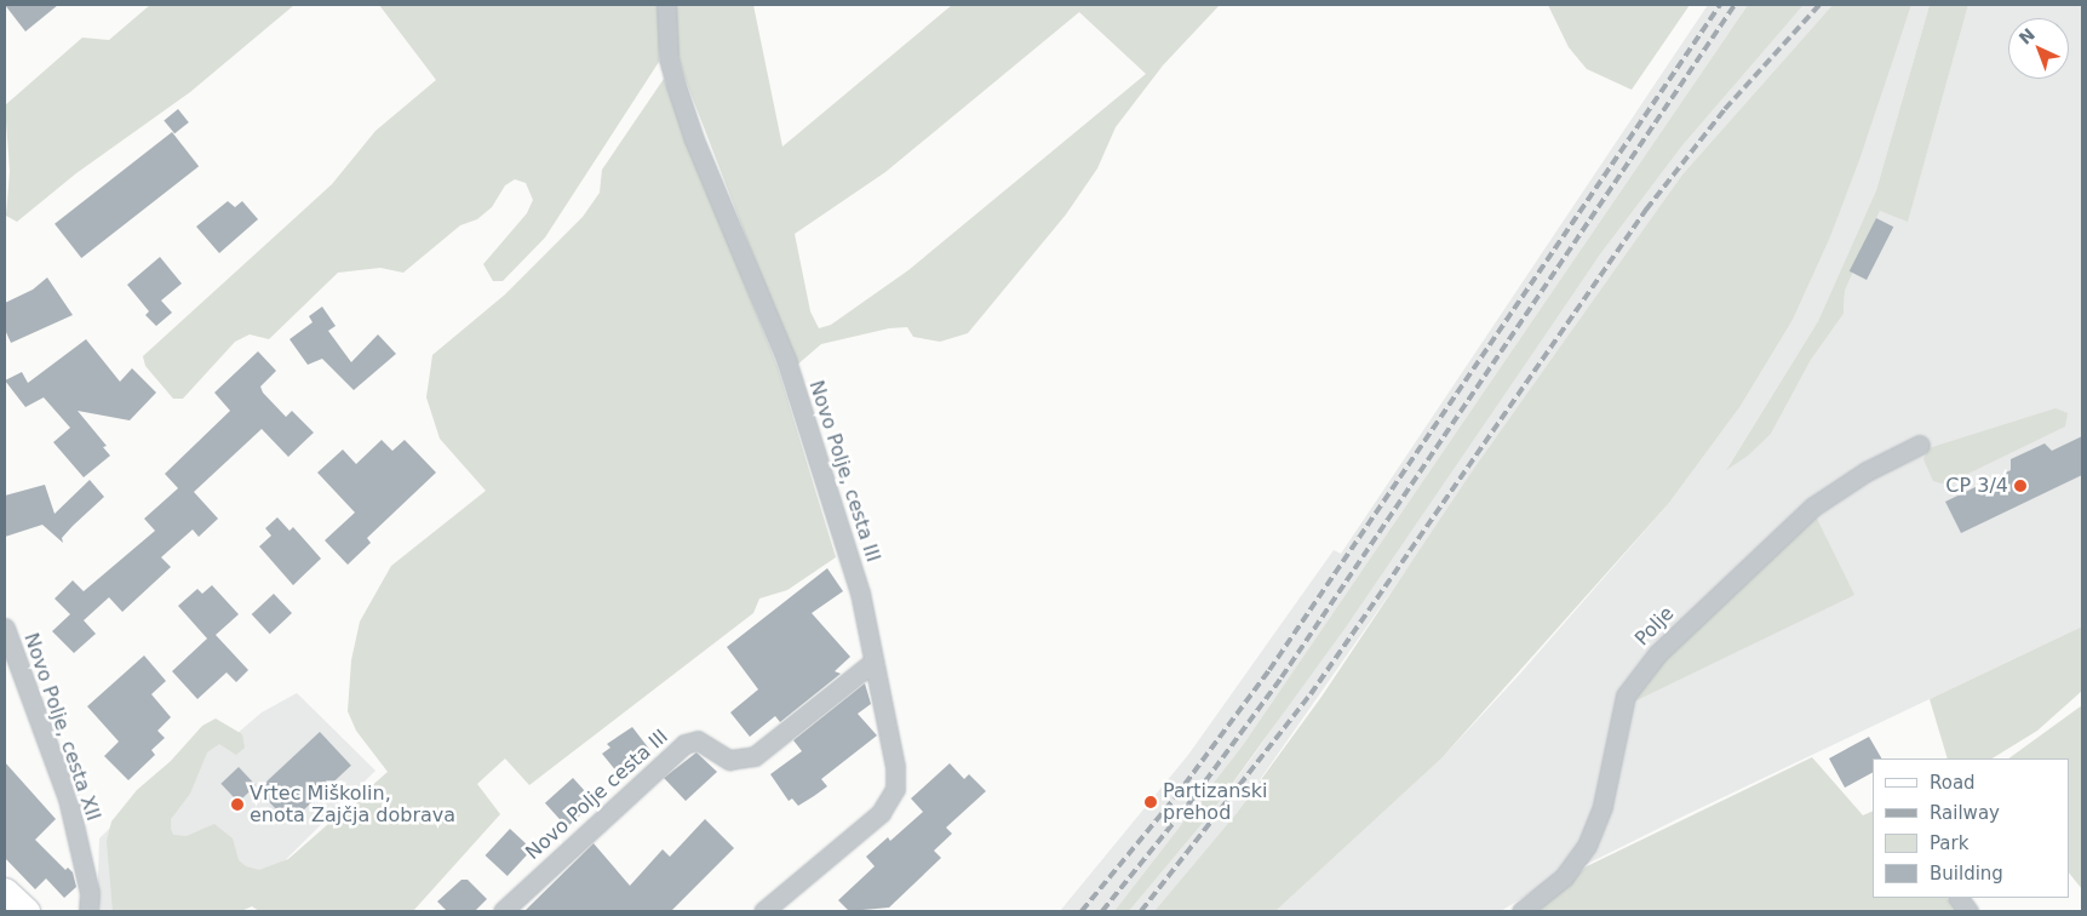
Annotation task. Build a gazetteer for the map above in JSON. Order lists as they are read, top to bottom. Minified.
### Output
{"streets":{"street":["Novo Polje, cesta III","Polje","Novo Polje, cesta XII","Novo Polje cesta III"]},"crossings":[["Novo Polje, cesta III","Novo Polje cesta III"]],"places":["CP 3/4","Partizanski prehod","Vrtec Miškolin, enota Zajčja dobrava"],"legend":["Road","Railway","Park","Building"],"north":"top left"}
